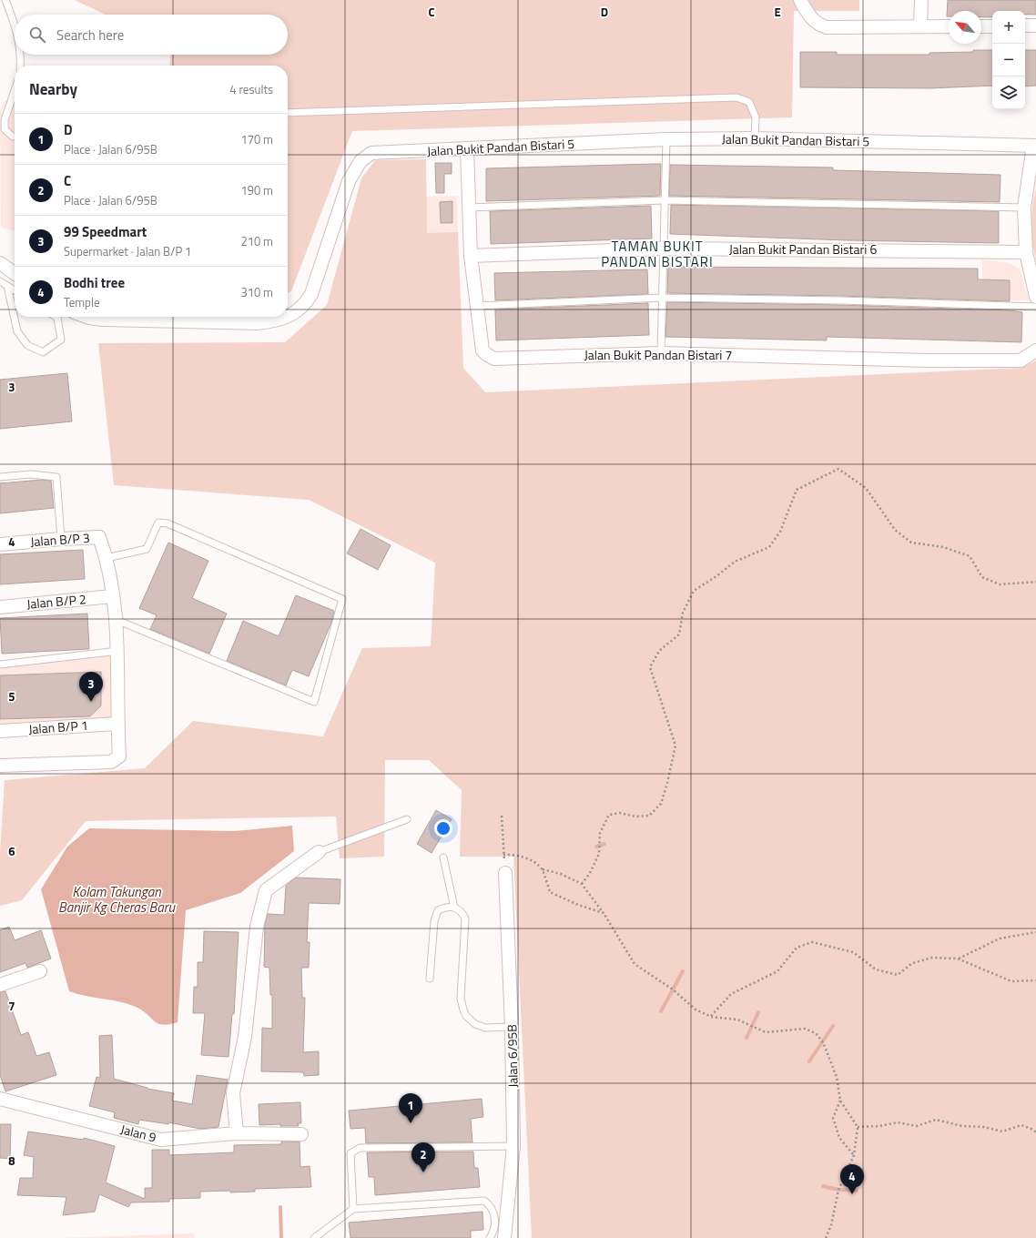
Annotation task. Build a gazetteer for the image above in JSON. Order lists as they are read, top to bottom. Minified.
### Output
{"streets":{"street":["Jalan Bukit Pandan Bistari 5","Jalan Bukit Pandan Bistari 6","Jalan Bukit Pandan Bistari 7","Jalan B/P 3","Jalan B/P 2","Jalan B/P 1","Jalan 6/95B","Jalan 9"]},"crossings":[["Jalan Bukit Pandan Bistari 5","Jalan Bukit Pandan Bistari 7"],["Jalan Bukit Pandan Bistari 6","Jalan Bukit Pandan Bistari 7"]],"districts":["TAMAN BUKIT PANDAN BISTARI"],"water":["Kolam Takungan Banjir Kg Cheras Baru"],"north":"top left","page":{"map_buttons":["+","−"],"search":"Search here","heading":["Nearby","4 results"],"list":[{"mark":"1","name":"D","note":"Place · Jalan 6/95B","value":"170 m"},{"mark":"2","name":"C","note":"Place · Jalan 6/95B","value":"190 m"},{"mark":"3","name":"99 Speedmart","note":"Supermarket · Jalan B/P 1","value":"210 m"},{"mark":"4","name":"Bodhi tree","note":"Temple","value":"310 m"}],"pins":["3","1","2","4"]},"grid":{"columns":["C","D","E"],"rows":["3","4","5","6","7","8"]}}
